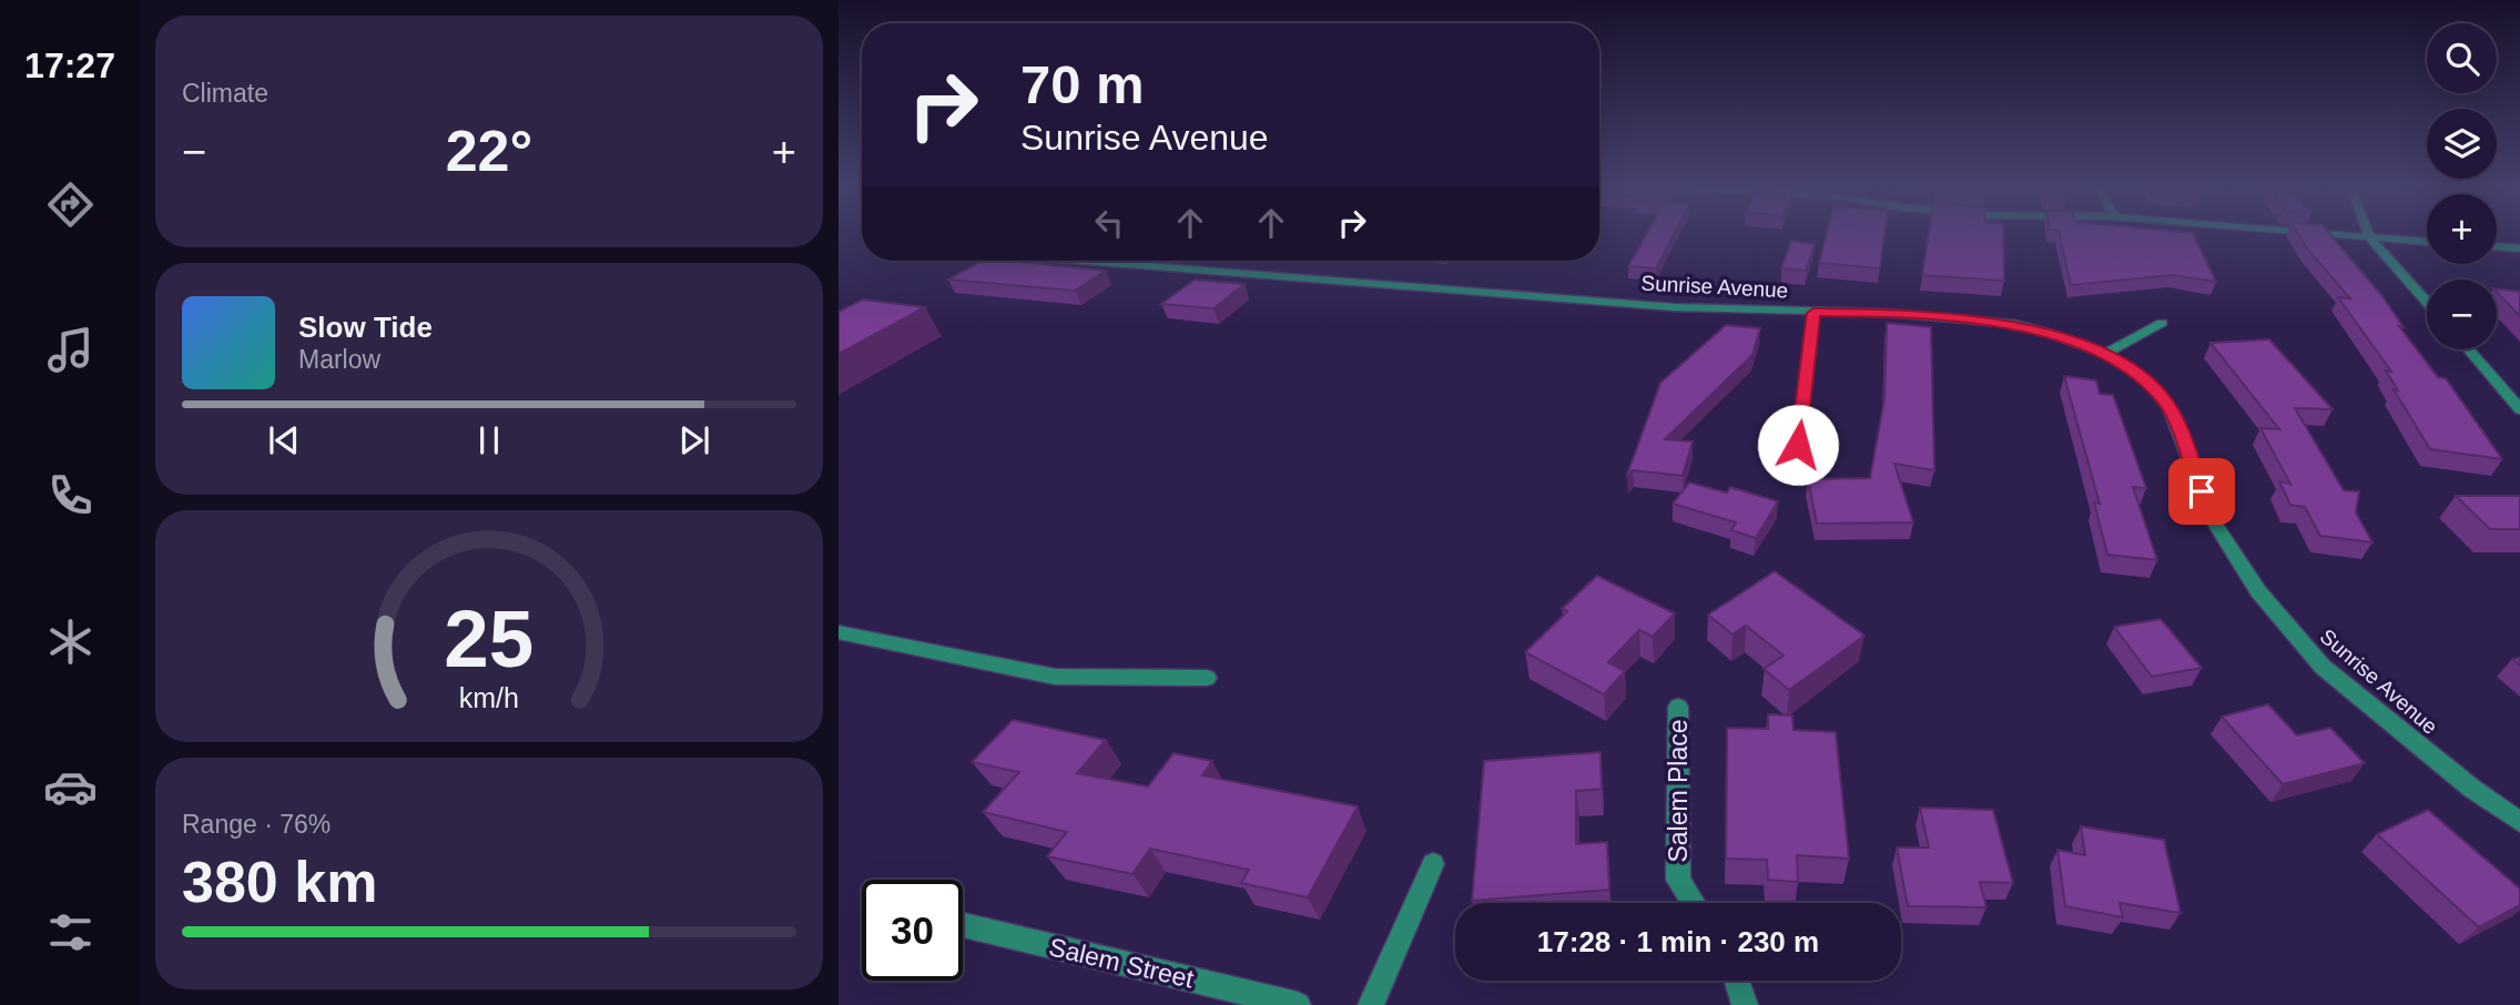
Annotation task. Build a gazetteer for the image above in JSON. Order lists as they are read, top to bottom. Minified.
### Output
{"streets":{"street":["Sunrise Avenue","Salem Place","Salem Street"]},"page":{"tabs":"17:27","tile":["Climate",["Range · 76%","380 km"]],"map_buttons":["+","−"],"turn":["70 m","Sunrise Avenue"],"heat":["−","22°","+"],"song":["Slow Tide","Marlow"],"limit":"30","trip":"17:28 · 1 min · 230 m","gauge":["25","km/h"]}}
